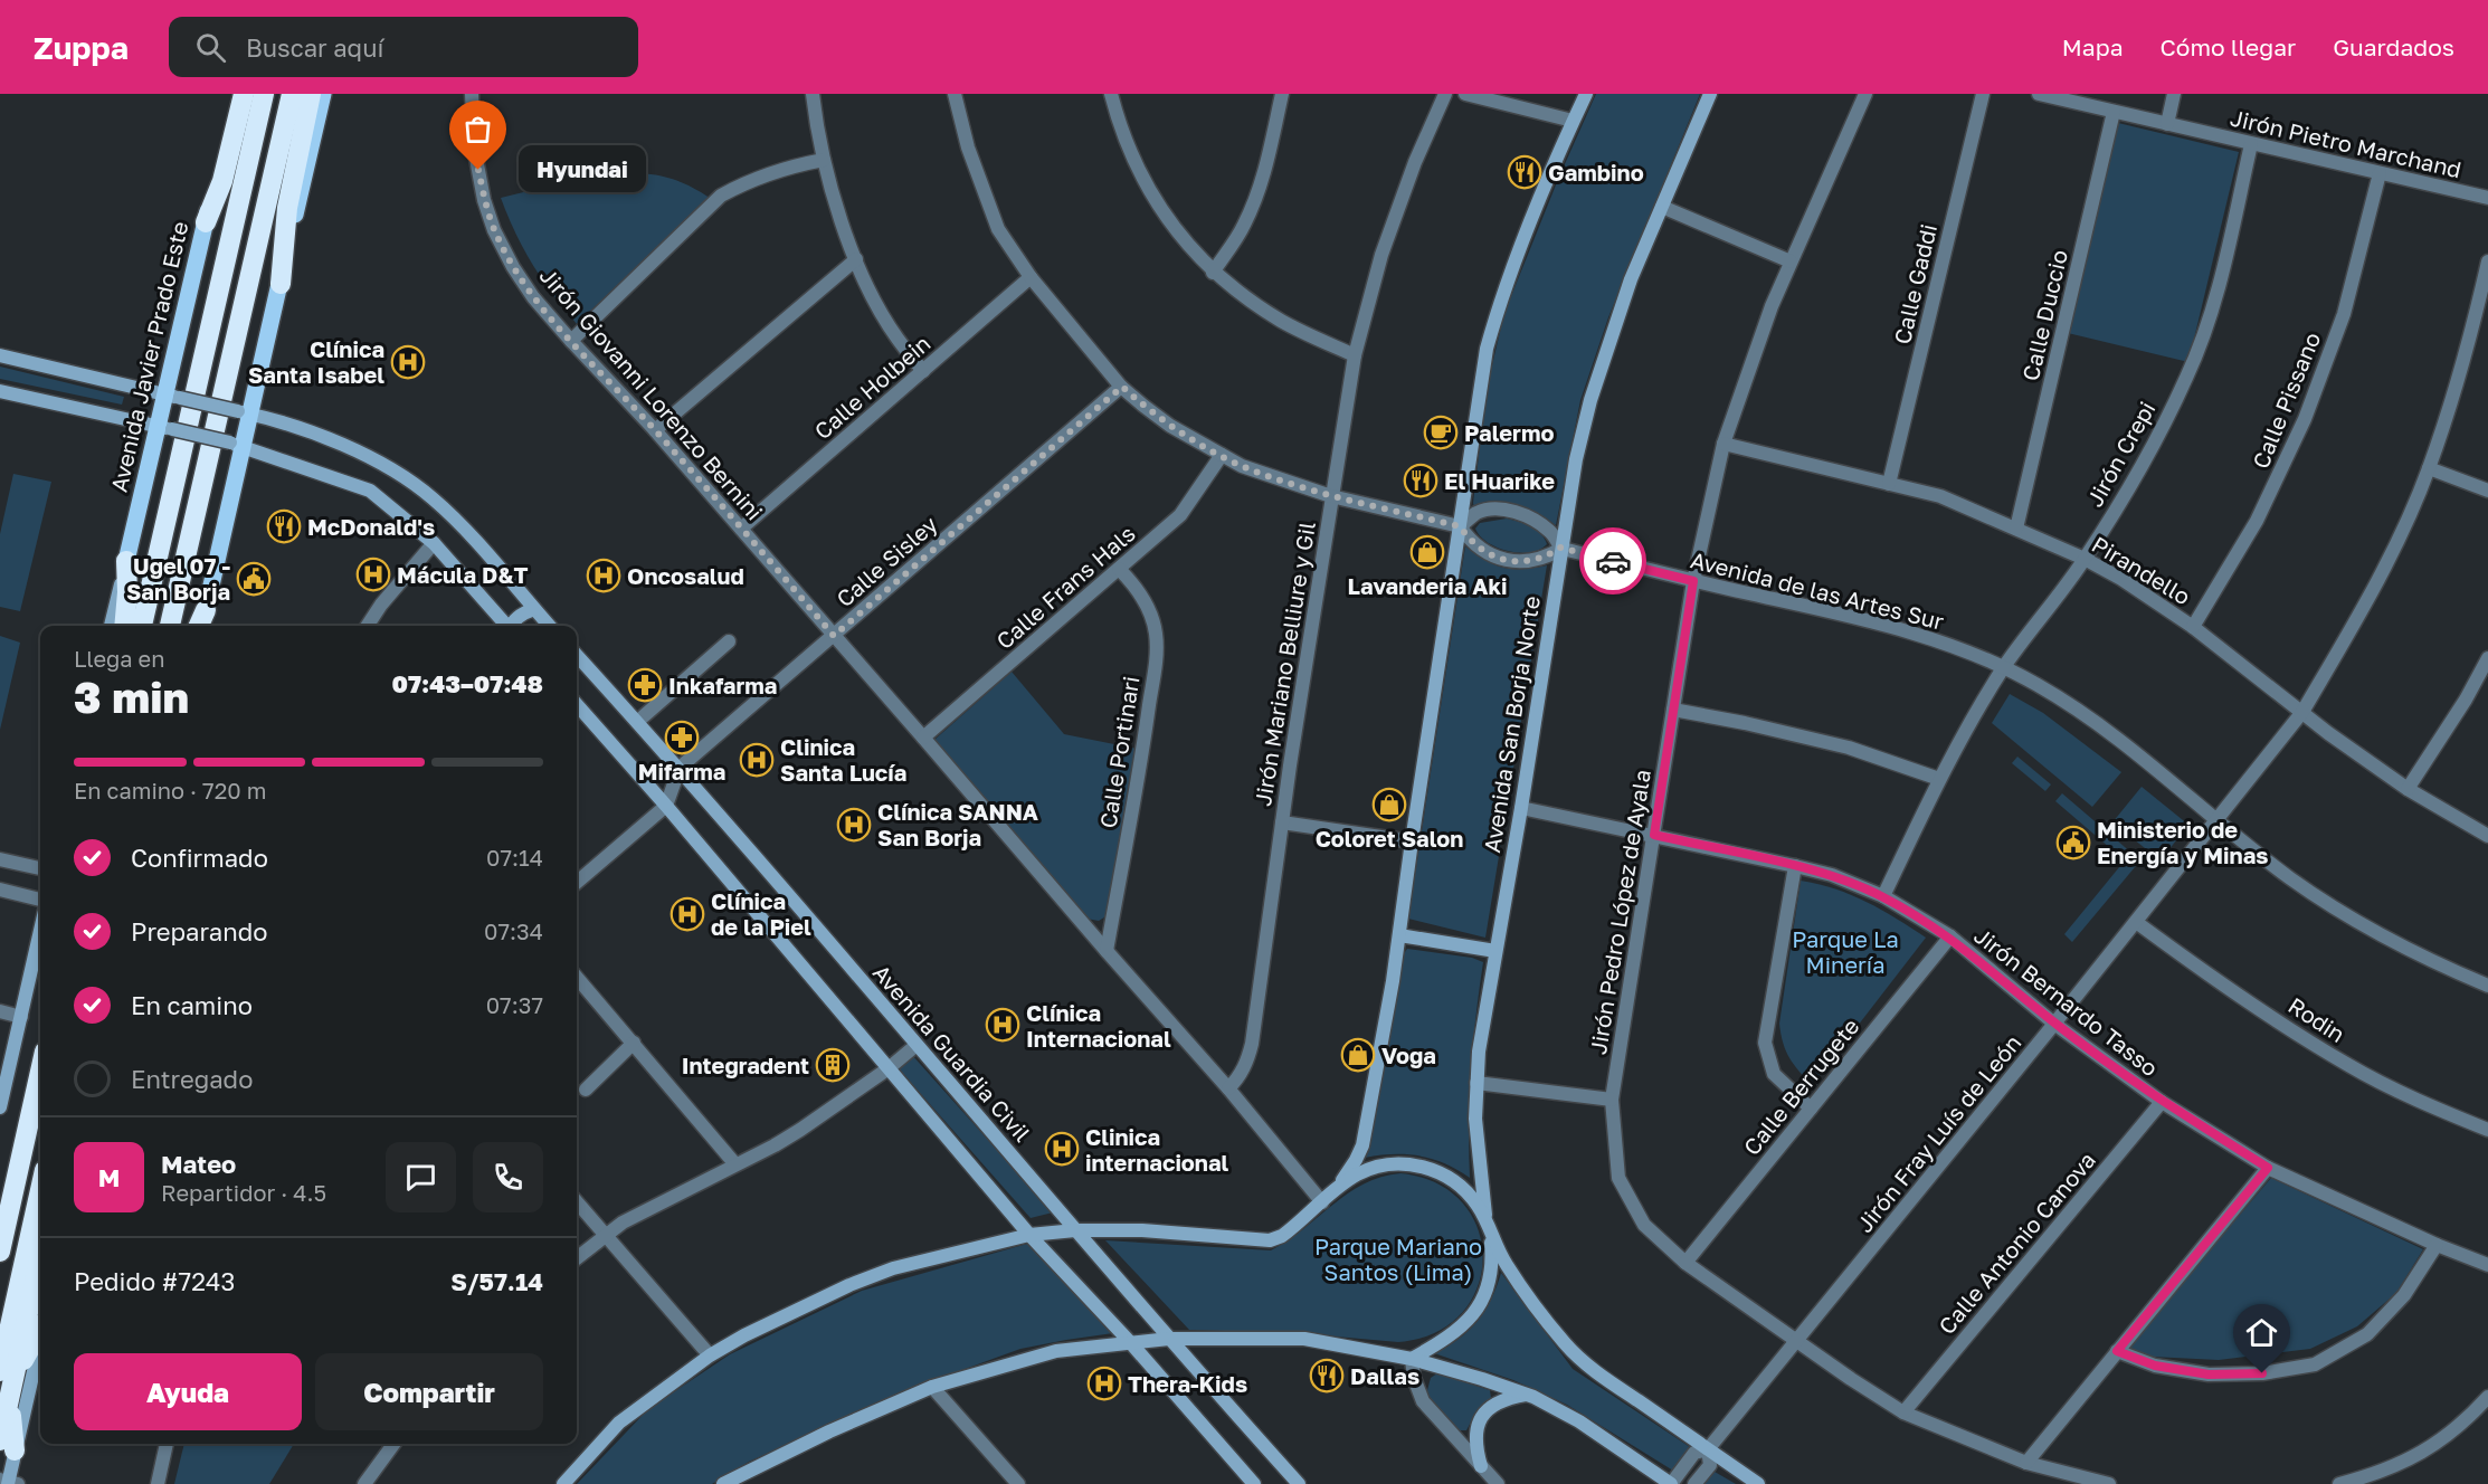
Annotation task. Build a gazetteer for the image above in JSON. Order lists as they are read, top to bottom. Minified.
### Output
{"streets":{"main road":["Avenida Javier Prado Este","Avenida San Borja Norte","Avenida Guardia Civil"],"street":["Jirón Pietro Marchand","Calle Gaddi","Calle Duccio","Calle Holbein","Jirón Giovanni Lorenzo Bernini","Calle Pissano","Jirón Crepi","Calle Sisley","Pirandello","Calle Frans Hals","Avenida de las Artes Sur","Jirón Mariano Belliure y Gil","Calle Portinari","Jirón Pedro López de Ayala","Jirón Bernardo Tasso","Rodin","Calle Berrugete","Jirón Fray Luís de León","Calle Antonio Canova"]},"crossings":[["Jirón Pietro Marchand","Calle Duccio"],["Jirón Pietro Marchand","Calle Pissano"],["Jirón Pietro Marchand","Jirón Crepi"],["Calle Gaddi","Pirandello"],["Calle Duccio","Pirandello"],["Calle Holbein","Jirón Giovanni Lorenzo Bernini"],["Jirón Giovanni Lorenzo Bernini","Calle Sisley"],["Jirón Giovanni Lorenzo Bernini","Calle Frans Hals"],["Jirón Giovanni Lorenzo Bernini","Jirón Mariano Belliure y Gil"],["Jirón Giovanni Lorenzo Bernini","Calle Portinari"],["Calle Pissano","Pirandello"],["Jirón Crepi","Pirandello"],["Jirón Crepi","Avenida de las Artes Sur"],["Jirón Crepi","Jirón Bernardo Tasso"],["Calle Sisley","Avenida Guardia Civil"],["Pirandello","Jirón Pedro López de Ayala"],["Pirandello","Jirón Fray Luís de León"],["Calle Frans Hals","Calle Portinari"],["Avenida de las Artes Sur","Avenida San Borja Norte"],["Avenida de las Artes Sur","Jirón Pedro López de Ayala"],["Avenida de las Artes Sur","Jirón Fray Luís de León"],["Avenida San Borja Norte","Jirón Bernardo Tasso"],["Avenida San Borja Norte","Jirón Fray Luís de León"],["Jirón Pedro López de Ayala","Jirón Bernardo Tasso"],["Jirón Pedro López de Ayala","Calle Berrugete"],["Jirón Pedro López de Ayala","Jirón Fray Luís de León"],["Jirón Pedro López de Ayala","Calle Antonio Canova"],["Jirón Bernardo Tasso","Calle Berrugete"],["Jirón Bernardo Tasso","Jirón Fray Luís de León"],["Jirón Bernardo Tasso","Calle Antonio Canova"],["Rodin","Jirón Fray Luís de León"]],"parks":["Parque La Minería","Parque Mariano Santos (Lima)"],"places":{"other":["Hyundai"],"restaurant":["Gambino","El Huarike","McDonald's","Dallas"],"hospital":["Clínica Santa Isabel","Mácula D&T","Oncosalud","Clinica Santa Lucía","Clínica SANNA San Borja","Clínica de la Piel","Clínica Internacional","Clinica internacional","Thera-Kids"],"cafe":["Palermo"],"shop":["Lavanderia Aki","Coloret Salon","Voga"],"public building":["Ugel 07 - San Borja","Ministerio de Energía y Minas"],"pharmacy":["Inkafarma","Mifarma"],"building":["Integradent"]},"page":{"header":"Zuppa","search":"Buscar aquí","nav":["Mapa","Cómo llegar","Guardados"],"bubble":"Hyundai","heading":["3 min","Llega en","07:43–07:48"],"panel":["Mateo","Repartidor · 4.5","Pedido #7243","S/57.14"],"bar":"En camino · 720 m","list":[["Confirmado","07:14"],["Preparando","07:34"],["En camino","07:37"],"Entregado"],"round":"M","buttons":["Ayuda","Compartir"]}}
